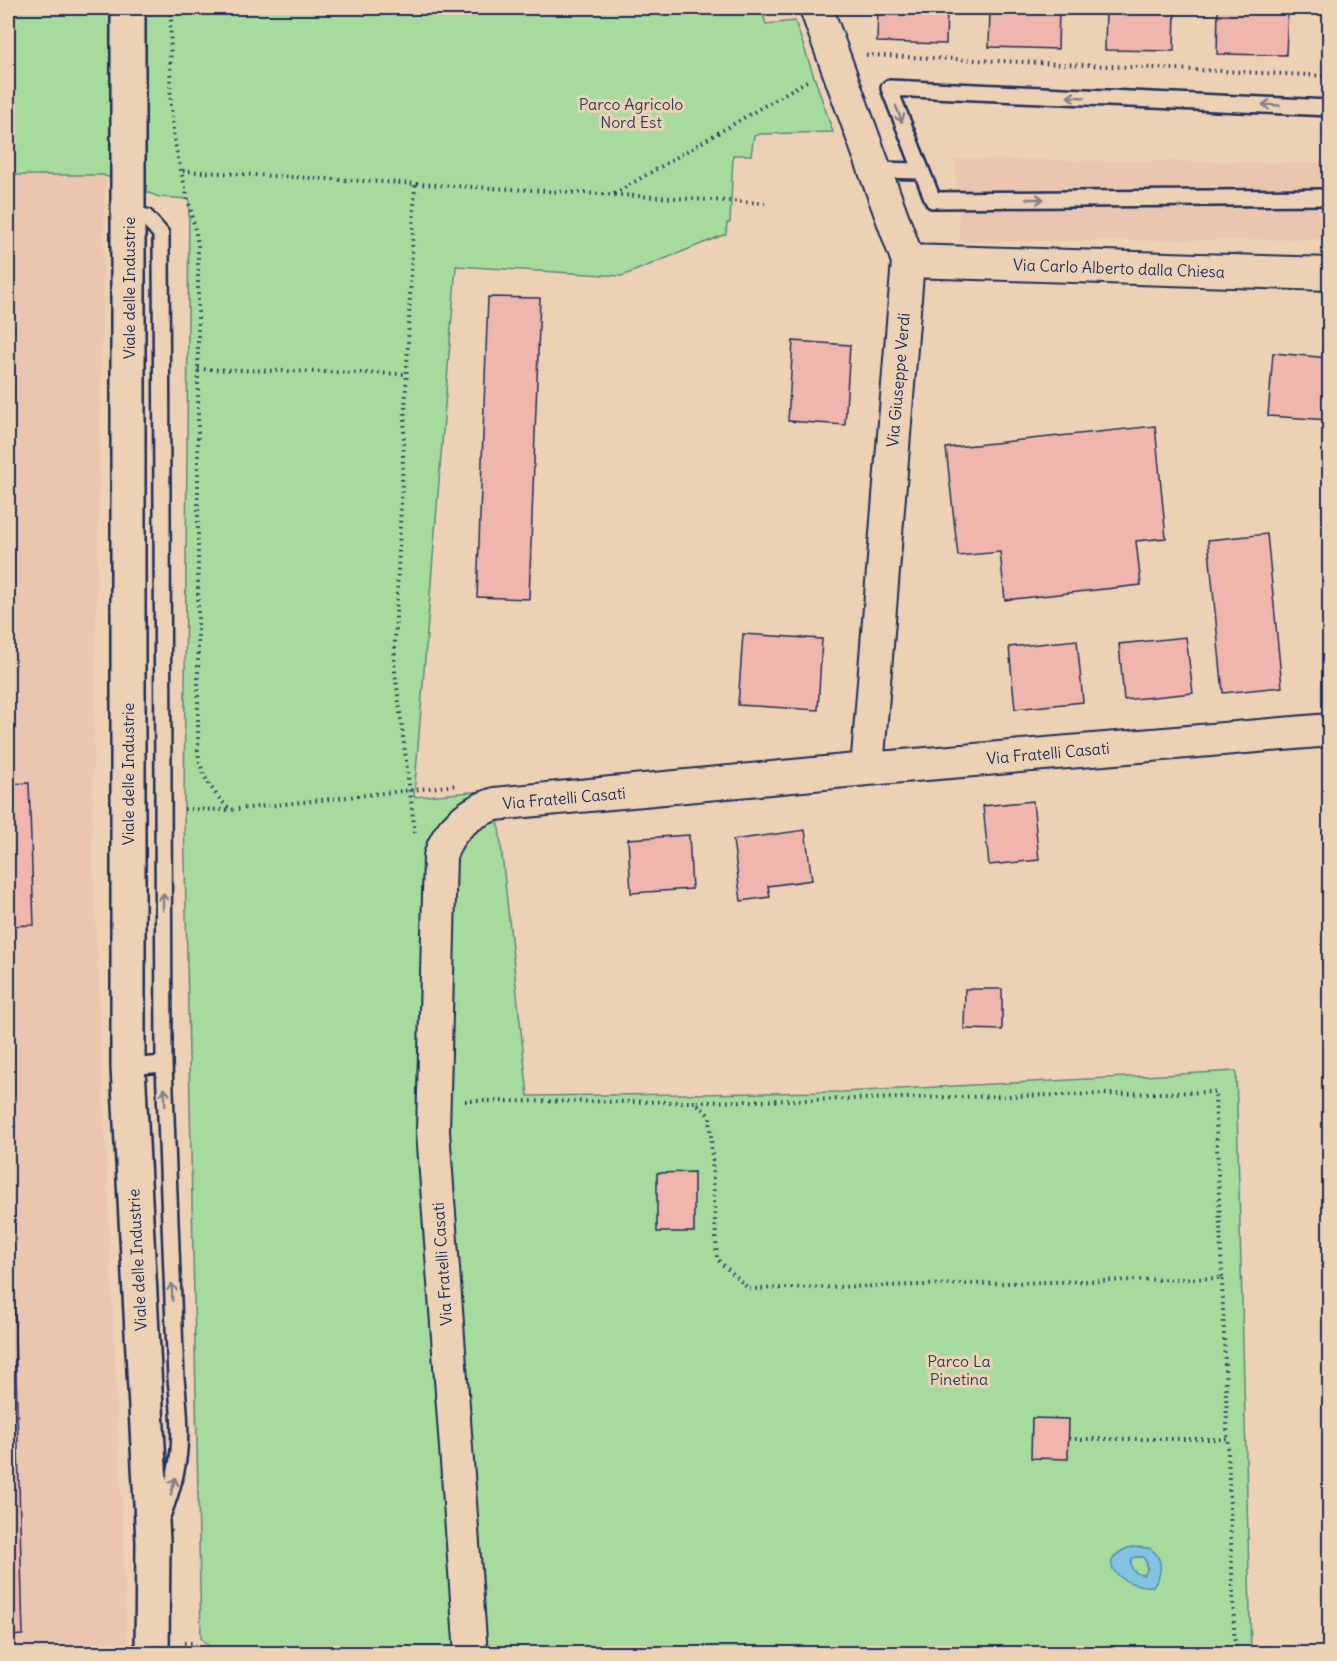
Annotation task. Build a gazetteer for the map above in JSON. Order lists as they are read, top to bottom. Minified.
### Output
{"streets":{"street":["Via Carlo Alberto dalla Chiesa","Viale delle Industrie","Via Giuseppe Verdi","Via Fratelli Casati"]},"crossings":[["Via Carlo Alberto dalla Chiesa","Via Giuseppe Verdi"],["Via Giuseppe Verdi","Via Fratelli Casati"]],"parks":["Parco Agricolo Nord Est","Parco La Pinetina"]}
